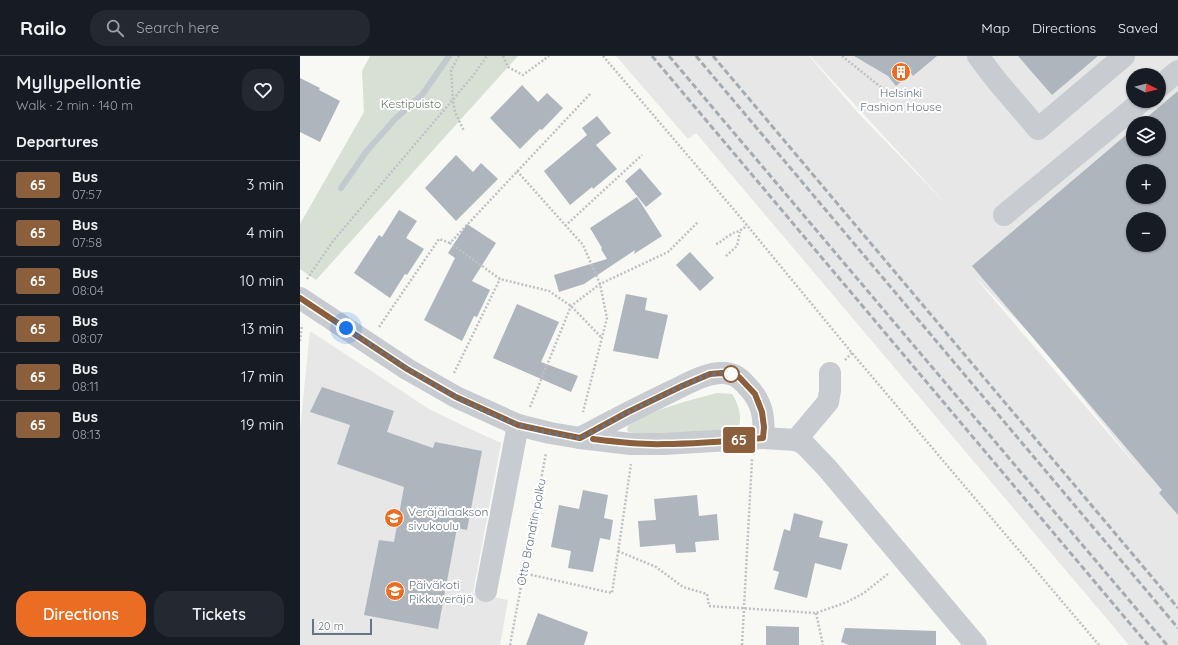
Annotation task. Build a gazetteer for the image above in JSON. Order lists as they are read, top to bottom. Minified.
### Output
{"streets":{"path":["Otto Brandtin polku"]},"parks":["Kestipuisto"],"places":{"building":["Helsinki Fashion House"],"school or university":["Veräjälaakson sivukoulu","Päiväkoti Pikkuveräjä"]},"lines":["bus line 65"],"scale_bar":"20 m","north":"right","page":{"header":"Railo","search":"Search here","nav":["Map","Directions","Saved"],"heading":[["Myllypellontie","Walk · 2 min · 140 m"],"Departures"],"on_map":"65","map_buttons":["+","−"],"list":[{"mark":"65","name":"Bus","note":"07:57","value":"3 min"},{"mark":"65","name":"Bus","note":"07:58","value":"4 min"},{"mark":"65","name":"Bus","note":"08:04","value":"10 min"},{"mark":"65","name":"Bus","note":"08:07","value":"13 min"},{"mark":"65","name":"Bus","note":"08:11","value":"17 min"},{"mark":"65","name":"Bus","note":"08:13","value":"19 min"}],"buttons":["Directions","Tickets"],"scale":"20 m"}}
